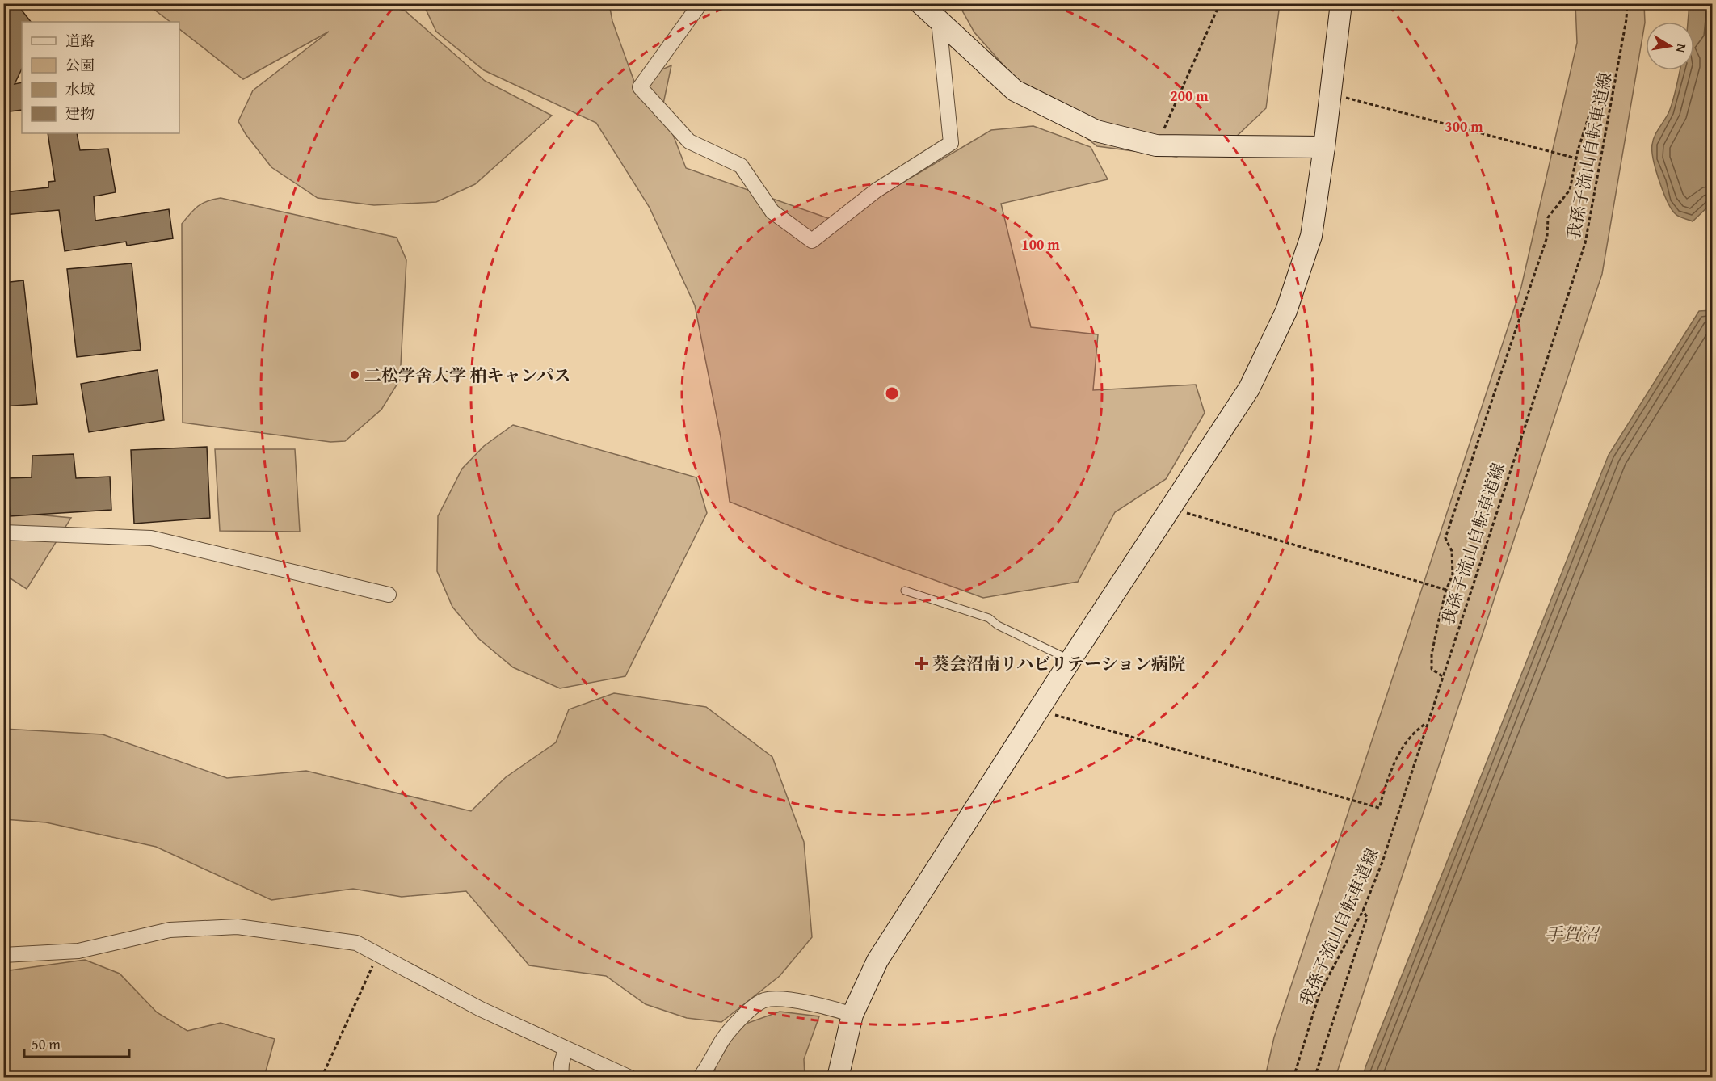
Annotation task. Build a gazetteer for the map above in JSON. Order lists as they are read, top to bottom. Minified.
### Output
{"streets":{"path":["我孫子流山自転車道線"]},"water":["手賀沼"],"places":{"other":["二松学舍大学 柏キャンパス"],"health":["葵会沼南リハビリテーション病院"]},"legend":["道路","公園","水域","建物"],"scale_bar":"50 m","north":"right","rings":["200 m","300 m","100 m"]}
